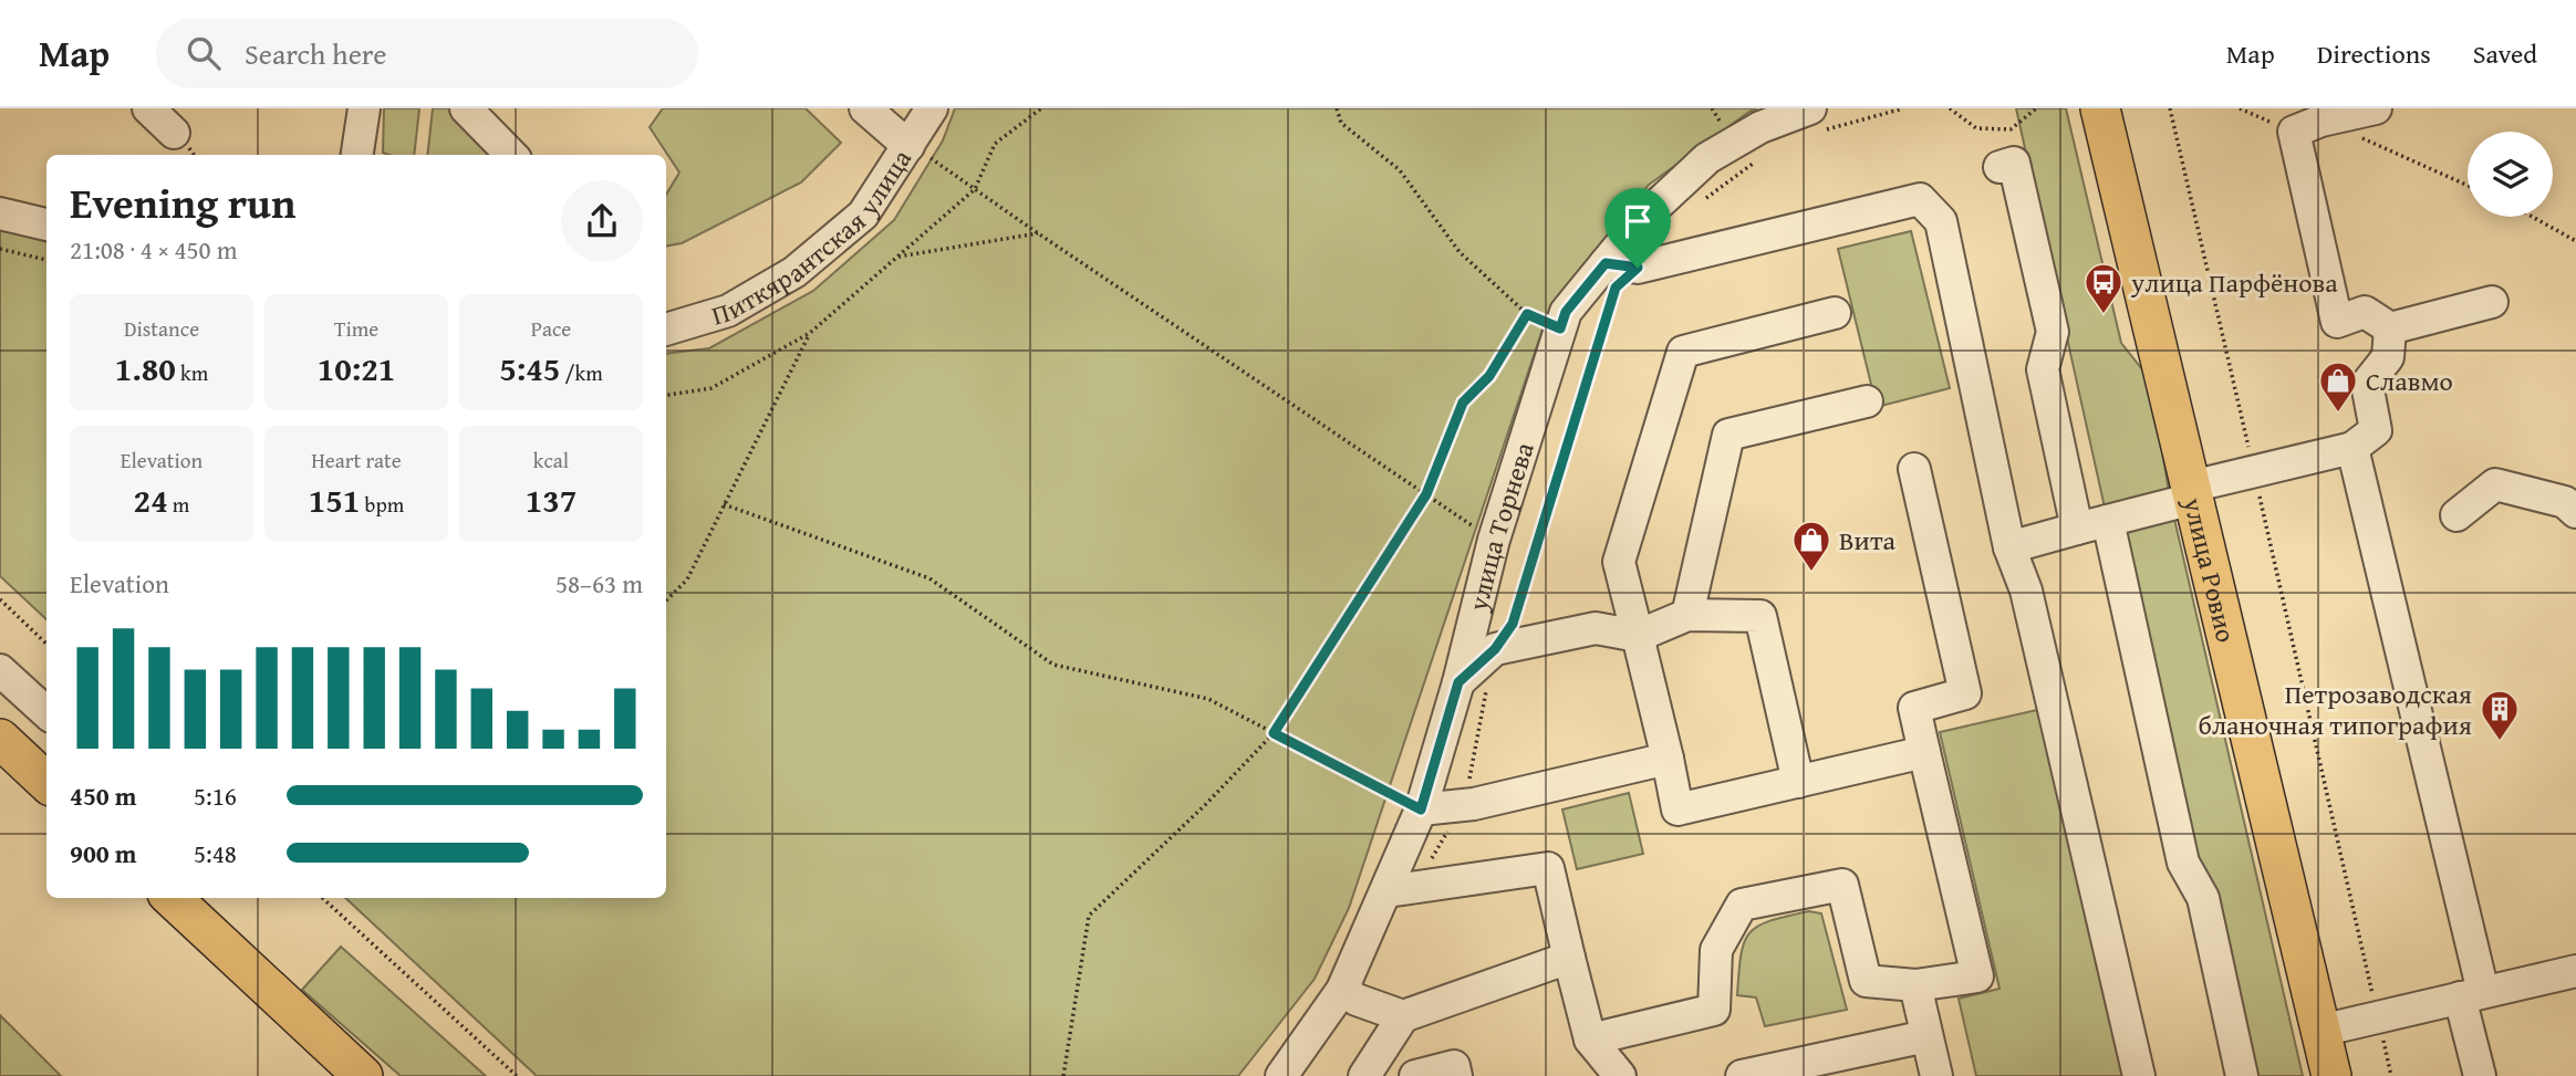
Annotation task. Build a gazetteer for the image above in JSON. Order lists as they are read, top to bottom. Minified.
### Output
{"streets":{"main road":["улица Ровио"],"street":["Питкярантская улица","улица Торнева"]},"places":{"bus stop":["улица Парфёнова"],"shop":["Славмо","Вита"],"building":["Петрозаводская бланочная типография"]},"page":{"header":"Map","search":"Search here","nav":["Map","Directions","Saved"],"heading":["Evening run","21:08 · 4 × 450 m"],"stats":[["Distance","1.80 km"],["Time","10:21"],["Pace","5:45 /km"],["Elevation","24 m"],["Heart rate","151 bpm"],["kcal","137"]],"chart":["Elevation","58–63 m"],"list":[{"name":"450 m","note":"5:16"},{"name":"900 m","note":"5:48"}]}}
